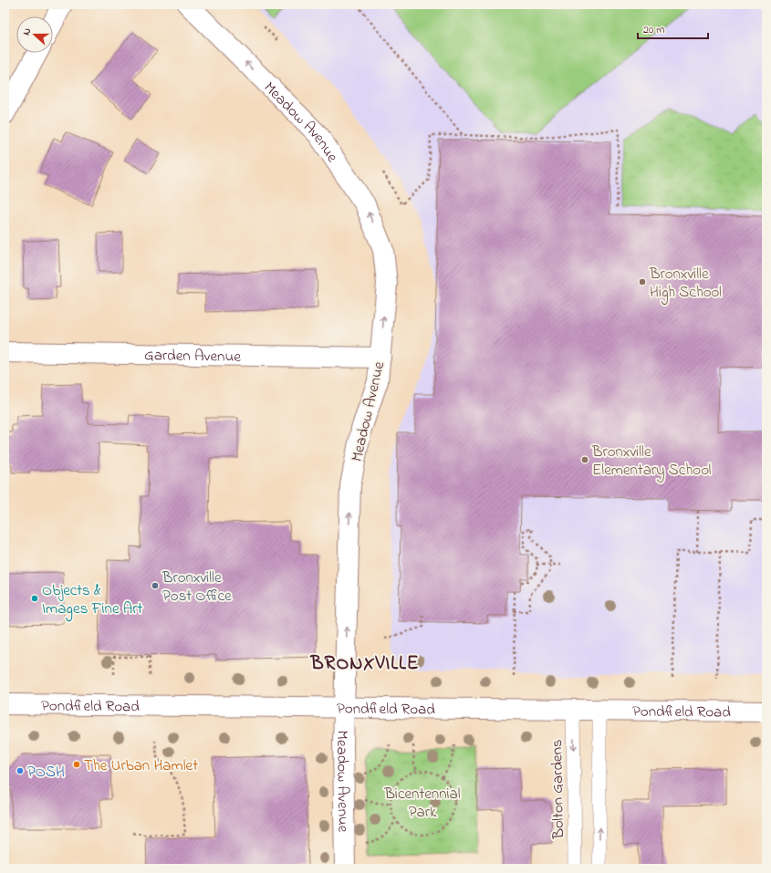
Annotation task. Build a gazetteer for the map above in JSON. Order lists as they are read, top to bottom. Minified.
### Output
{"streets":{"street":["Meadow Avenue","Garden Avenue","Pondfield Road"],"lane":["Bolton Gardens"]},"crossings":[["Meadow Avenue","Garden Avenue"],["Meadow Avenue","Pondfield Road"],["Pondfield Road","Bolton Gardens"]],"one_way":["Meadow Avenue"],"districts":["BRONXVILLE"],"parks":["Bicentennial Park"],"places":["Bronxville High School","Bronxville Elementary School","Bronxville Post Office","Objects & Images Fine Art","The Urban Hamlet","POSH"],"scale_bar":"20 m","north":"left"}
